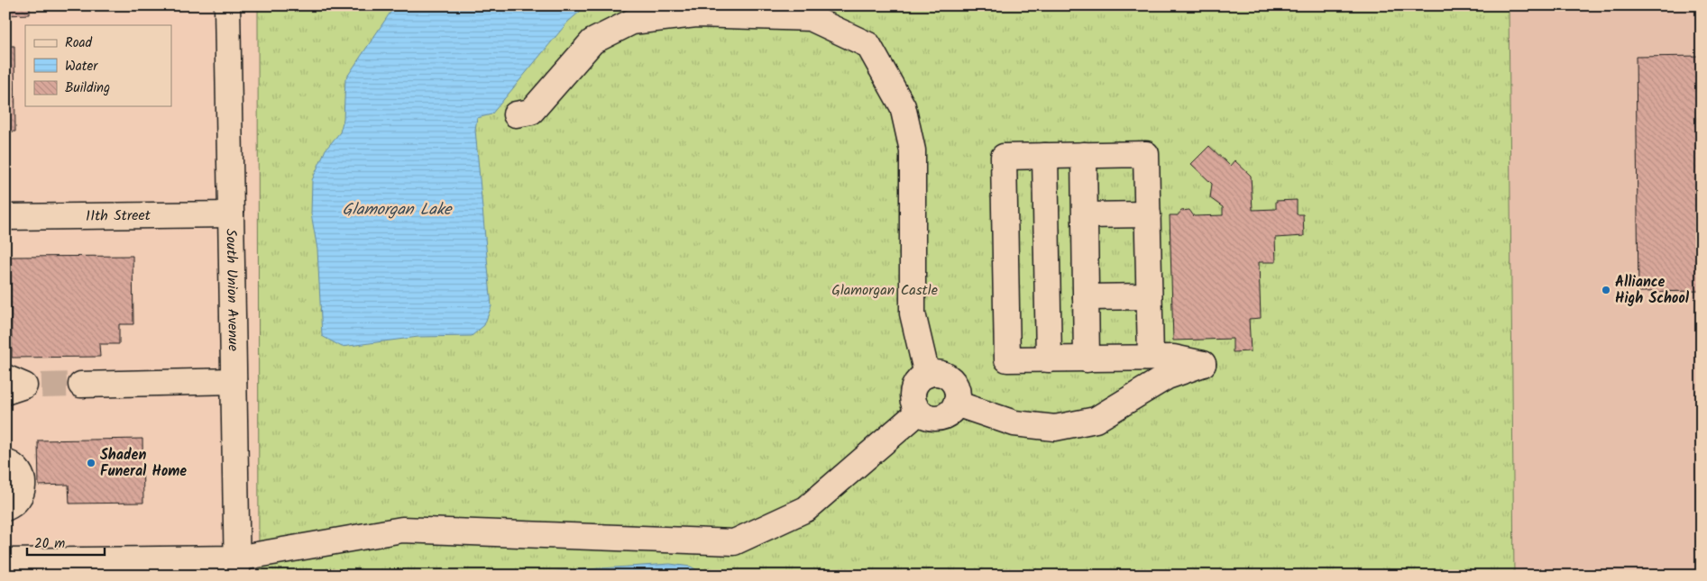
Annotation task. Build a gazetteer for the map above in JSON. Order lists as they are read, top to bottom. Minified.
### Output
{"streets":{"main road":["11th Street","South Union Avenue"]},"crossings":[["11th Street","South Union Avenue"]],"water":["Glamorgan Lake"],"parks":["Glamorgan Castle"],"places":["Alliance High School","Shaden Funeral Home"],"legend":["Road","Water","Building"],"scale_bar":"20 m"}
